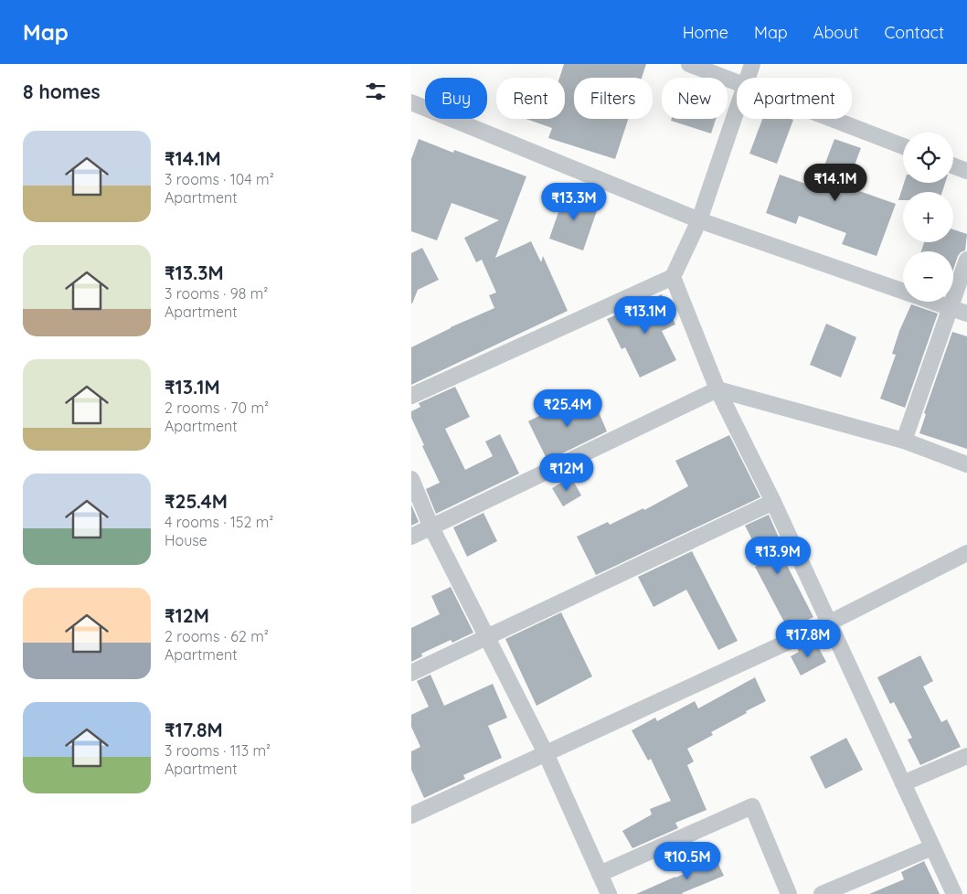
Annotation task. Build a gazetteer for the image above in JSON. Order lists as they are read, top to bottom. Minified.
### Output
{"page":{"header":"Map","nav":["Home","Map","About","Contact"],"heading":"8 homes","chip":["Buy","Rent","Filters","New","Apartment"],"list":[{"name":"₹14.1M","note":"3 rooms · 104 m² · Apartment"},{"name":"₹13.3M","note":"3 rooms · 98 m² · Apartment"},{"name":"₹13.1M","note":"2 rooms · 70 m² · Apartment"},{"name":"₹25.4M","note":"4 rooms · 152 m² · House"},{"name":"₹12M","note":"2 rooms · 62 m² · Apartment"},{"name":"₹17.8M","note":"3 rooms · 113 m² · Apartment"}],"map_buttons":["+","−"],"price":["₹14.1M","₹13.3M","₹13.1M","₹25.4M","₹12M","₹13.9M","₹17.8M","₹10.5M"]}}
